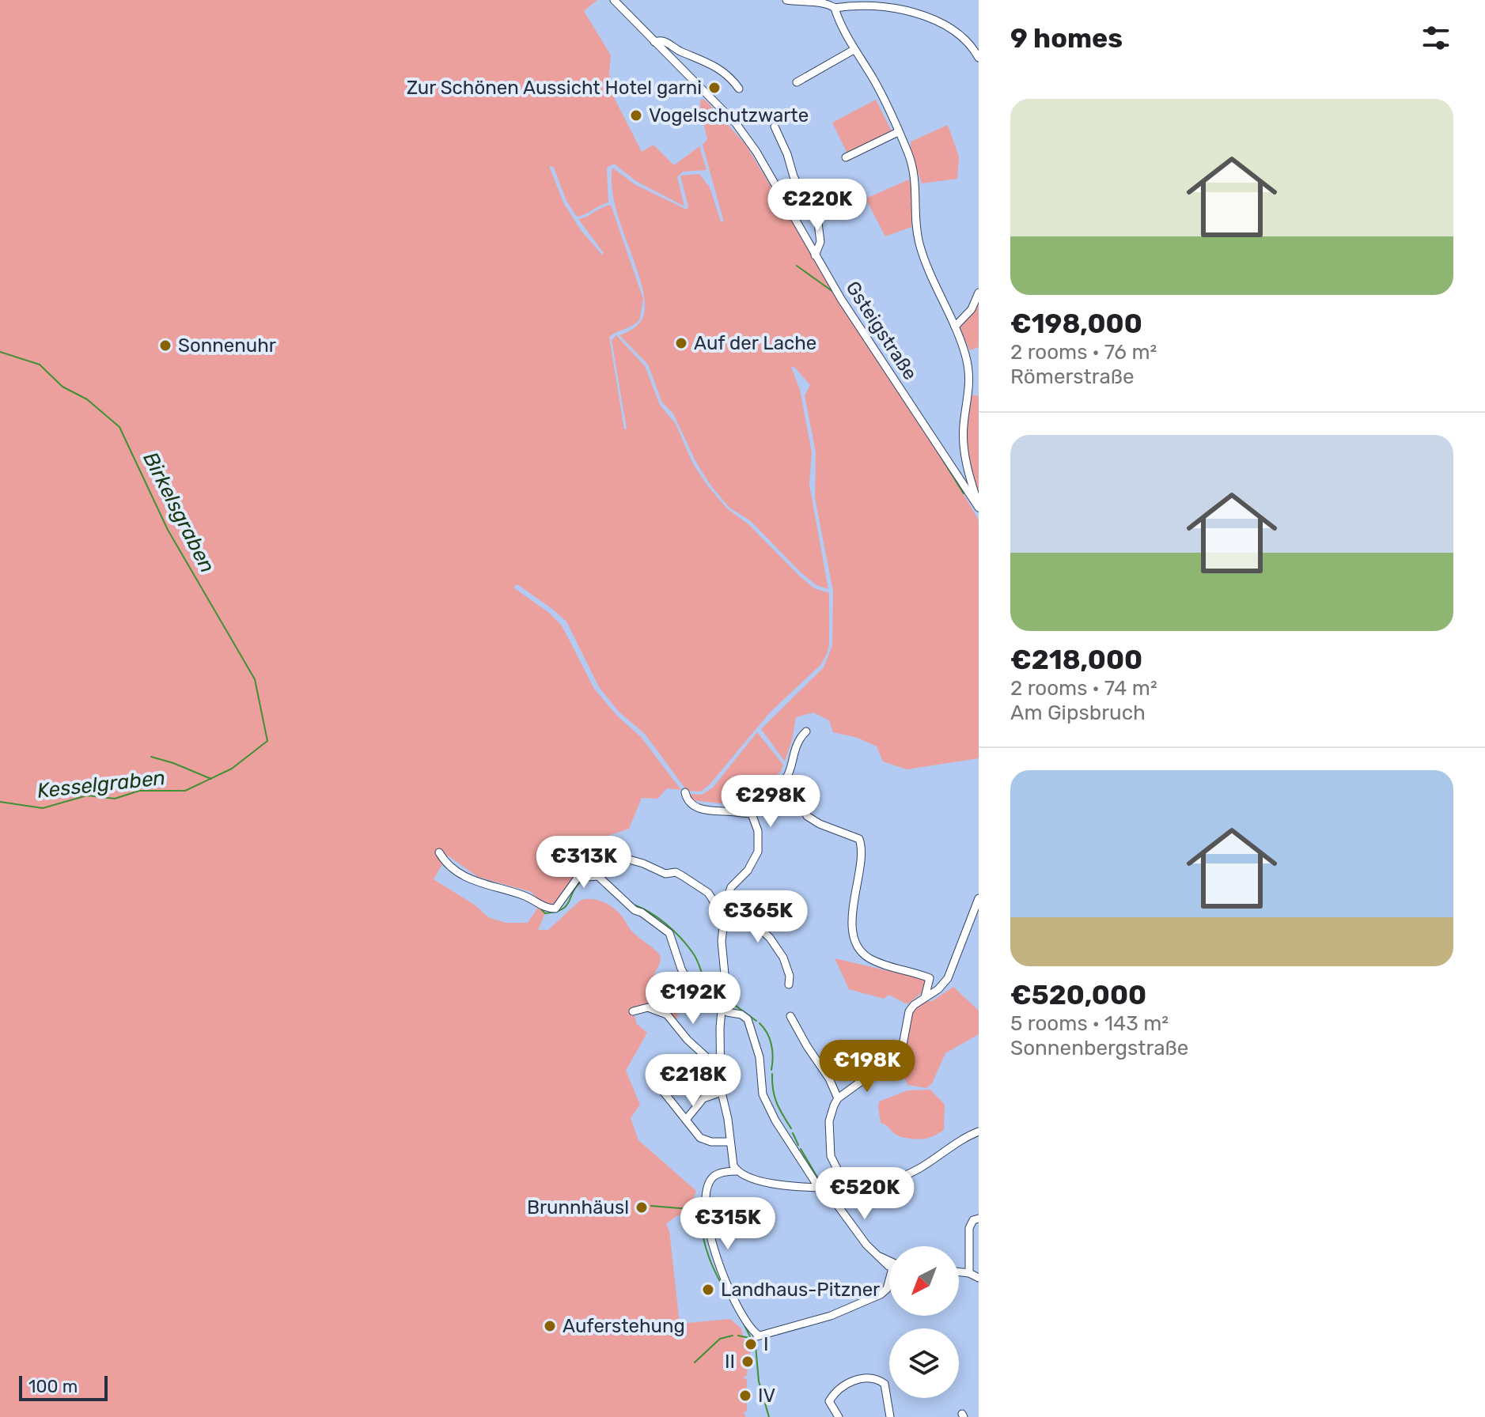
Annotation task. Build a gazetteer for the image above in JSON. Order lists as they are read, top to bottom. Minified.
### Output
{"streets":{"street":["Gsteigstraße"]},"water":["Birkelsgraben","Kesselgraben"],"places":["Zur Schönen Aussicht Hotel garni","Vogelschutzwarte","Auf der Lache","Sonnenuhr","Brunnhäusl","Landhaus-Pitzner","Auferstehung","I","II","IV"],"scale_bar":"100 m","north":"bottom left","page":{"heading":"9 homes","list":[{"name":"€198,000","note":"2 rooms · 76 m² · Römerstraße"},{"name":"€218,000","note":"2 rooms · 74 m² · Am Gipsbruch"},{"name":"€520,000","note":"5 rooms · 143 m² · Sonnenbergstraße"}],"price":["€220K","€298K","€313K","€365K","€192K","€198K","€218K","€520K","€315K"],"scale":"100 m"}}
